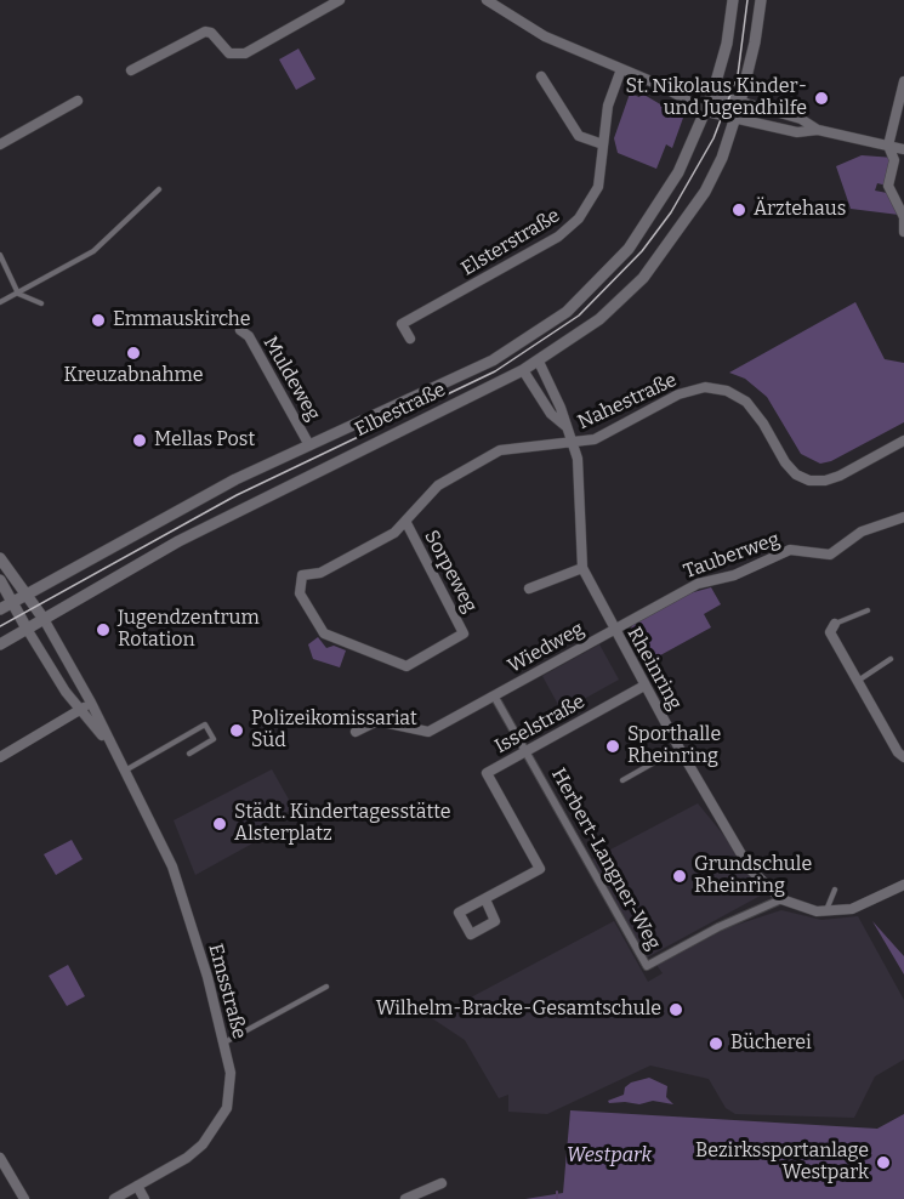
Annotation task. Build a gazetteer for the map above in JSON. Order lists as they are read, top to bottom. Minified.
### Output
{"streets":{"street":["Elsterstraße","Muldeweg","Nahestraße","Elbestraße","Tauberweg","Sorpeweg","Wiedweg","Rheinring","Isselstraße","Herbert-Langner-Weg","Emsstraße"]},"crossings":[["Muldeweg","Elbestraße"],["Nahestraße","Sorpeweg"],["Nahestraße","Rheinring"],["Elbestraße","Rheinring"],["Elbestraße","Emsstraße"],["Tauberweg","Wiedweg"],["Tauberweg","Rheinring"],["Wiedweg","Rheinring"],["Wiedweg","Herbert-Langner-Weg"],["Rheinring","Isselstraße"],["Rheinring","Herbert-Langner-Weg"],["Isselstraße","Herbert-Langner-Weg"]],"parks":["Westpark"],"places":["St. Nikolaus Kinder- und Jugendhilfe","Ärztehaus","Emmauskirche","Kreuzabnahme","Mellas Post","Jugendzentrum Rotation","Polizeikomissariat Süd","Sporthalle Rheinring","Städt. Kindertagesstätte Alsterplatz","Grundschule Rheinring","Wilhelm-Bracke-Gesamtschule","Bücherei","Bezirkssportanlage Westpark"]}
